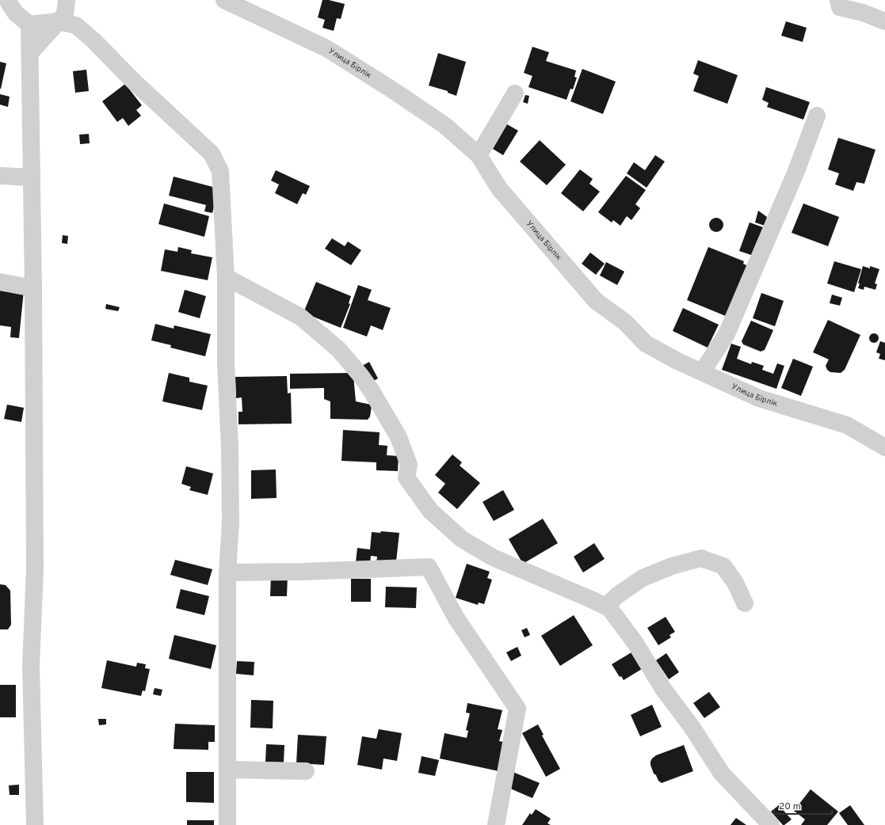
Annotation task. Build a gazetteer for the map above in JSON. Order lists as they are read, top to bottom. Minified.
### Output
{"streets":{"street":["Улица Бірлік"]},"scale_bar":"20 m"}
